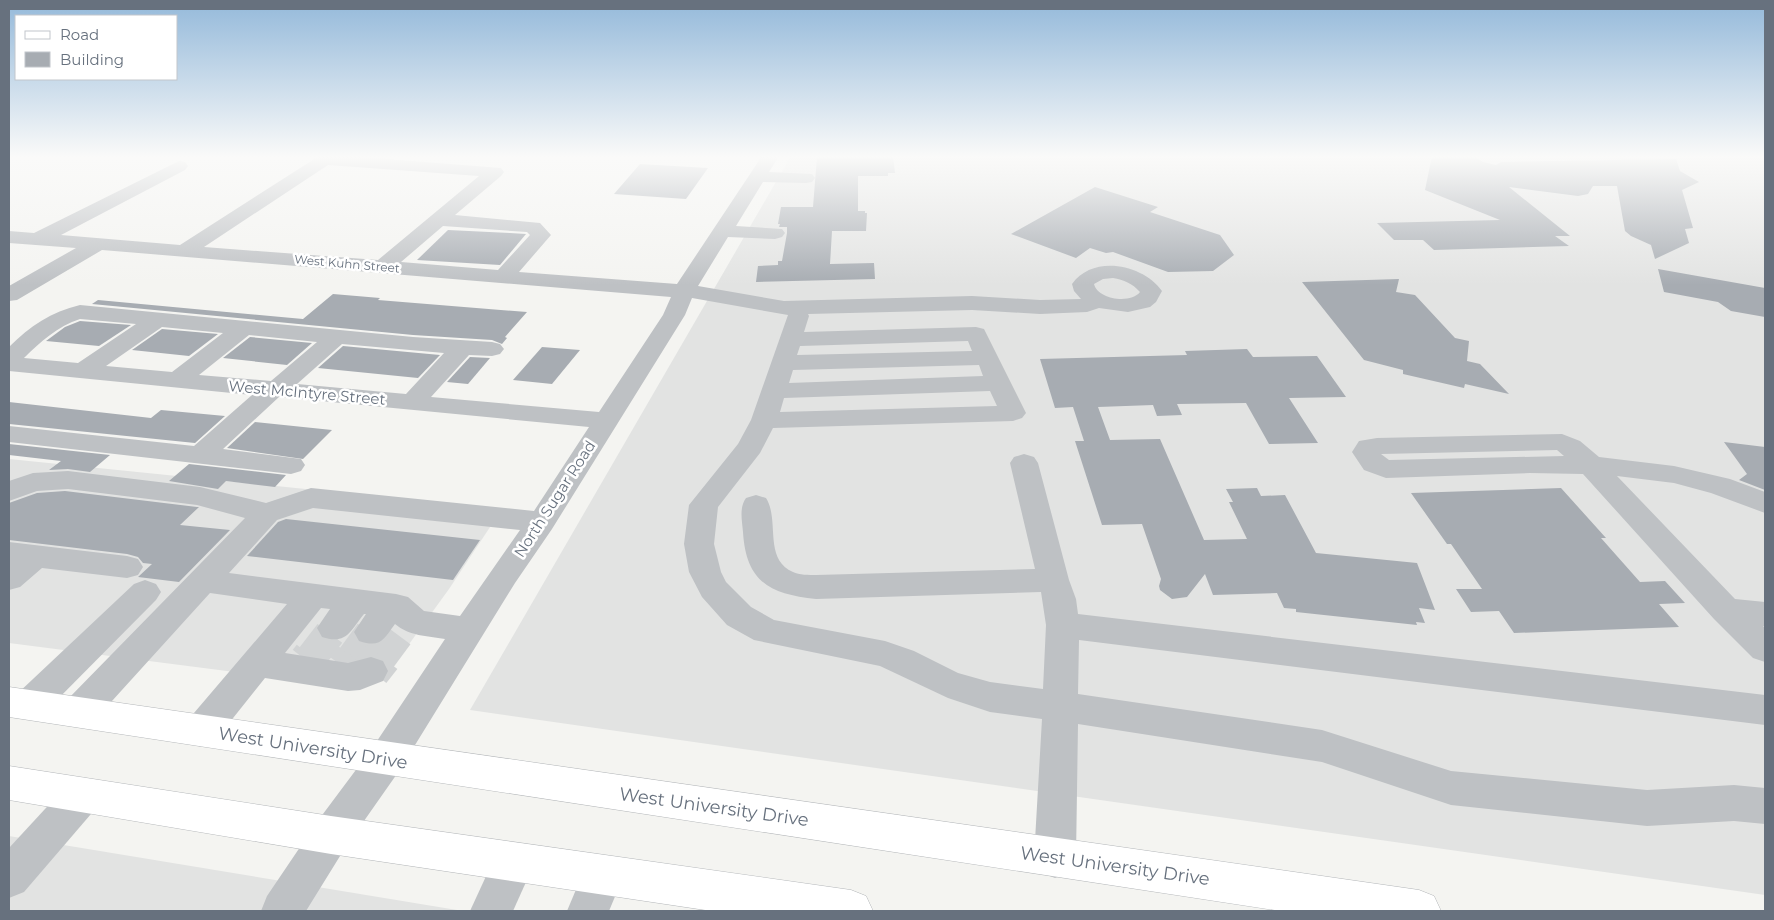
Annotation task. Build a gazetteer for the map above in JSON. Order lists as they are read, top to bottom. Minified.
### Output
{"streets":{"main road":["West University Drive"],"street":["West Kuhn Street","West McIntyre Street","North Sugar Road"]},"crossings":[["West McIntyre Street","North Sugar Road"],["North Sugar Road","West University Drive"]],"legend":["Road","Building"]}
